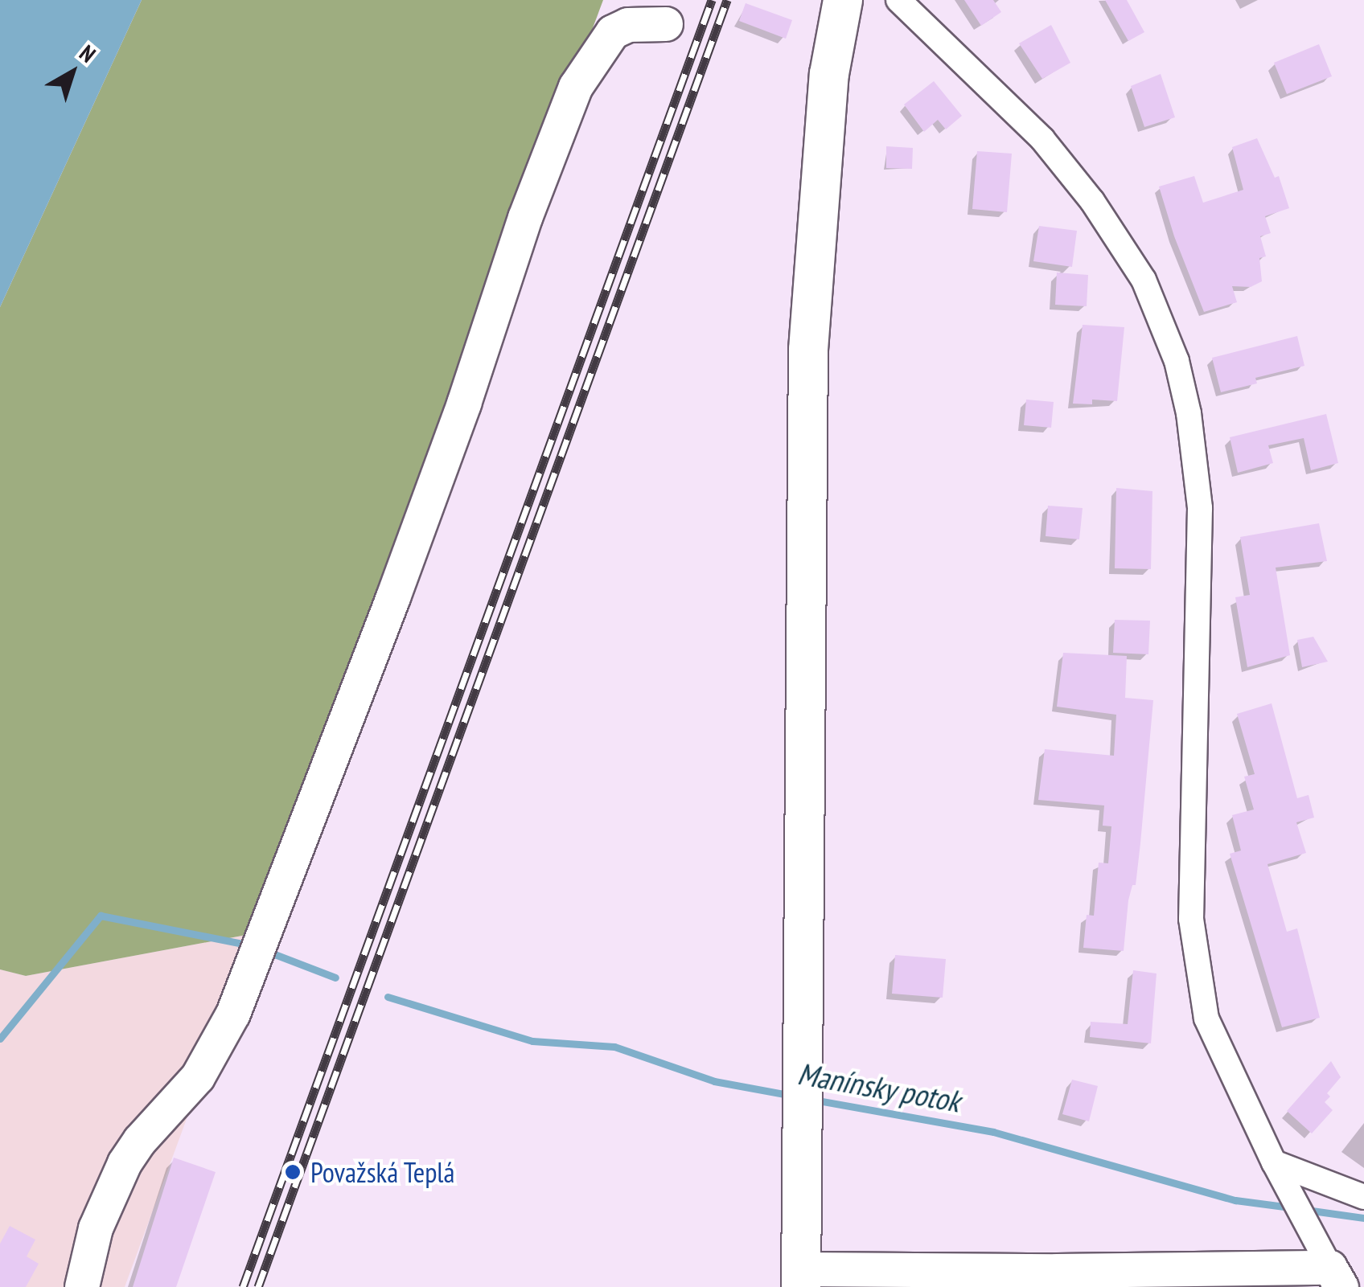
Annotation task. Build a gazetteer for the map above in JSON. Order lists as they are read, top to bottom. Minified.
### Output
{"water":["Manínsky potok"],"places":["Považská Teplá"],"north":"top right"}
